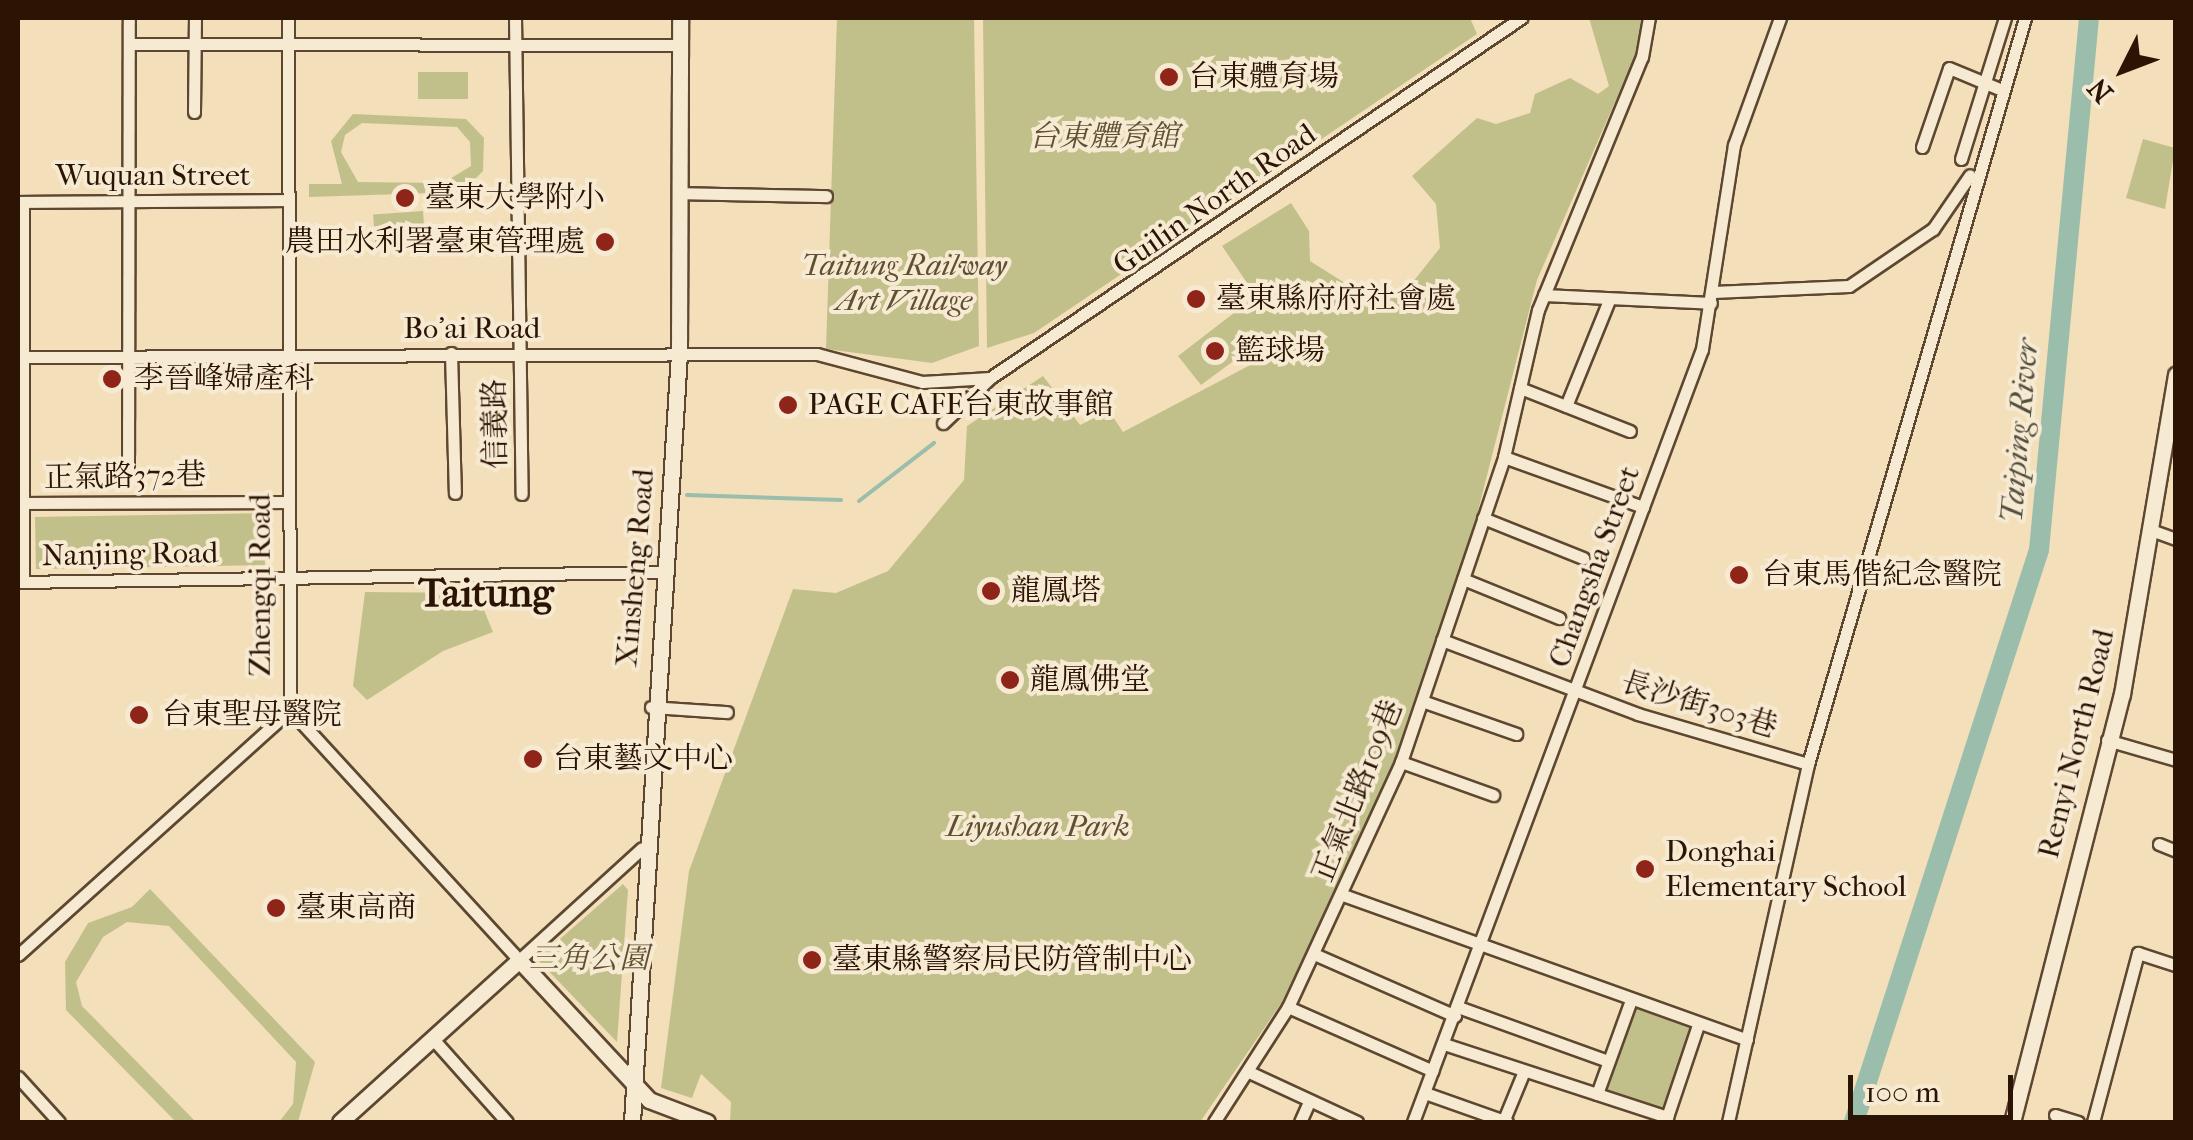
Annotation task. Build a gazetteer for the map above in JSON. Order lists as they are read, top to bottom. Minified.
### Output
{"streets":{"street":["Wuquan Street","Guilin North Road","Bo'ai Road","信義路","正氣路372巷","Nanjing Road","Changsha Street","Xinsheng Road","Zhengqi Road","長沙街303巷","Renyi North Road","正氣北路109巷"]},"crossings":[["Wuquan Street","Zhengqi Road"],["Guilin North Road","Bo'ai Road"],["Bo'ai Road","信義路"],["Bo'ai Road","Xinsheng Road"],["Bo'ai Road","Zhengqi Road"],["正氣路372巷","Zhengqi Road"],["Nanjing Road","Xinsheng Road"],["Nanjing Road","Zhengqi Road"],["Changsha Street","長沙街303巷"],["Xinsheng Road","Zhengqi Road"],["長沙街303巷","正氣北路109巷"]],"districts":["Taitung"],"water":["Taiping River"],"parks":["台東體育館","Taitung Railway Art Village","Liyushan Park","三角公園"],"places":["台東體育場","臺東大學附小","農田水利署臺東管理處","臺東縣府府社會處","籃球場","李晉峰婦產科","PAGE CAFE台東故事館","台東馬偕紀念醫院","龍鳳塔","龍鳳佛堂","台東聖母醫院","台東藝文中心","Donghai Elementary School","臺東高商","臺東縣警察局民防管制中心"],"scale_bar":"100 m","north":"bottom left"}
